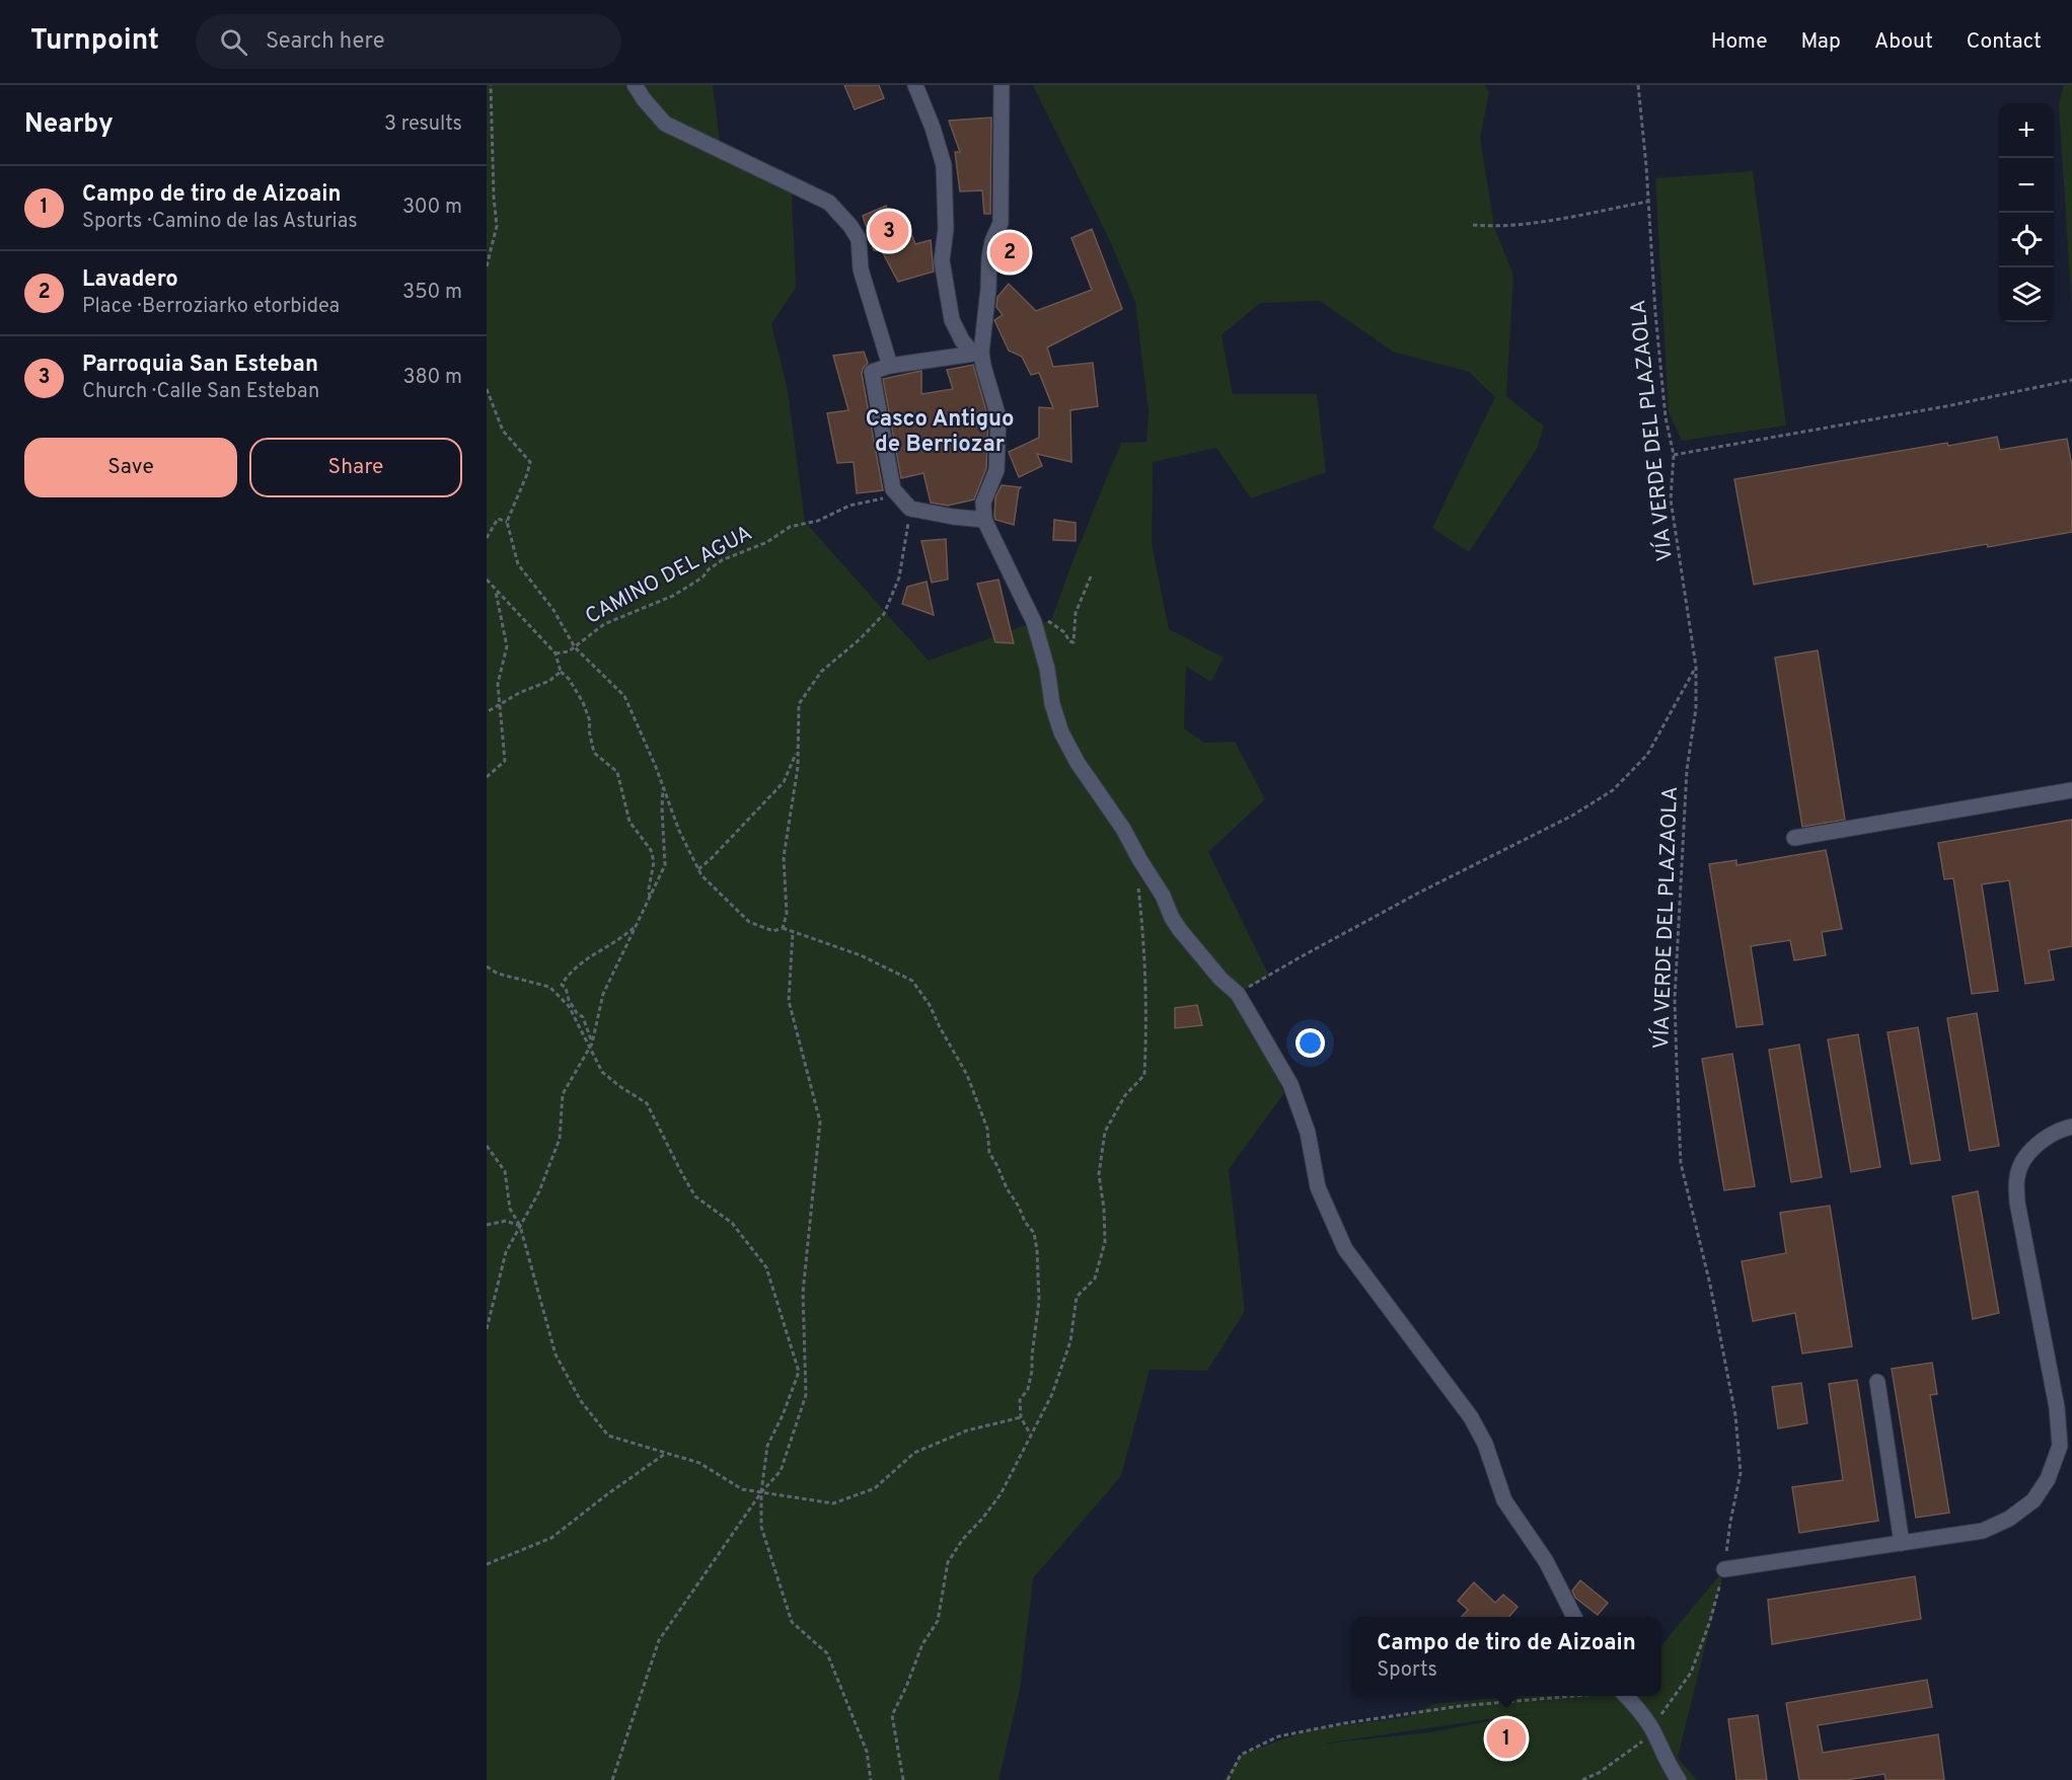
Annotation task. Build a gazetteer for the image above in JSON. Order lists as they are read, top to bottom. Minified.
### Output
{"streets":{"path":["VÍA VERDE DEL PLAZAOLA","CAMINO DEL AGUA"]},"districts":["Casco Antiguo de Berriozar"],"page":{"header":"Turnpoint","search":"Search here","nav":["Home","Map","About","Contact"],"heading":["Nearby","3 results"],"map_buttons":["+","−"],"list":[{"mark":"1","name":"Campo de tiro de Aizoain","note":"Sports · Camino de las Asturias","value":"300 m"},{"mark":"2","name":"Lavadero","note":"Place · Berroziarko etorbidea","value":"350 m"},{"mark":"3","name":"Parroquia San Esteban","note":"Church · Calle San Esteban","value":"380 m"}],"pins":["3","2","1"],"buttons":["Save","Share"],"popup":["Campo de tiro de Aizoain","Sports"]}}
